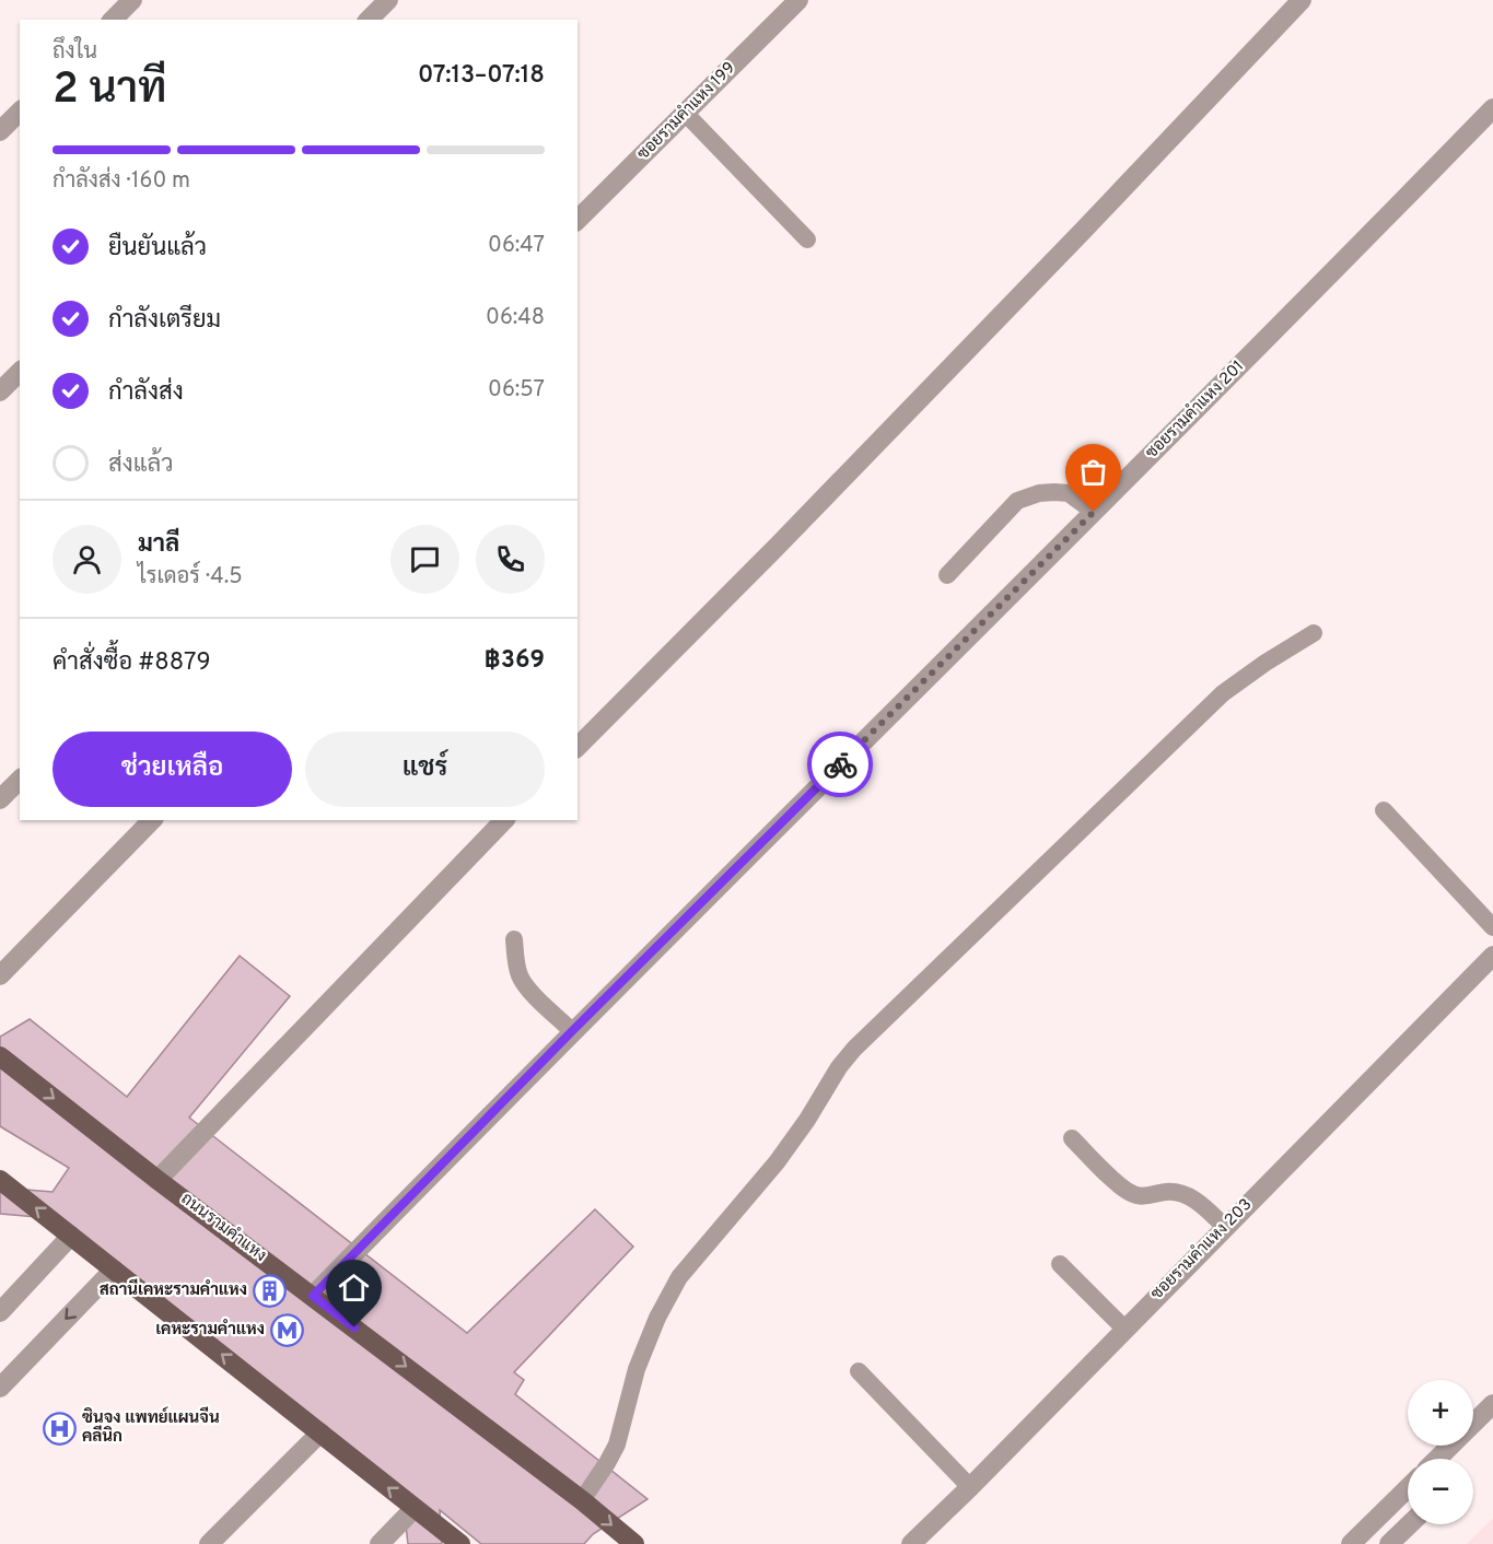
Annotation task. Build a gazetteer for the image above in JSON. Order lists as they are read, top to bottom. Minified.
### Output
{"streets":{"main road":["ถนนรามคำแหง"],"street":["ซอยรามคำแหง 199","ซอยรามคำแหง 201","ซอยรามคำแหง 203"]},"crossings":[["ซอยรามคำแหง 201","ถนนรามคำแหง"]],"places":{"building":["สถานีเคหะรามคำแหง"],"metro station":["เคหะรามคำแหง"],"hospital":["ซินจง แพทย์แผนจีน คลีนิก"]},"page":{"heading":["2 นาที","ถึงใน","07:13–07:18"],"panel":["มาลี","ไรเดอร์ · 4.5","คำสั่งซื้อ #8879","฿369"],"bar":"กำลังส่ง · 160 m","list":[["ยืนยันแล้ว","06:47"],["กำลังเตรียม","06:48"],["กำลังส่ง","06:57"],"ส่งแล้ว"],"buttons":["ช่วยเหลือ","แชร์"],"map_buttons":["+","−"]}}
